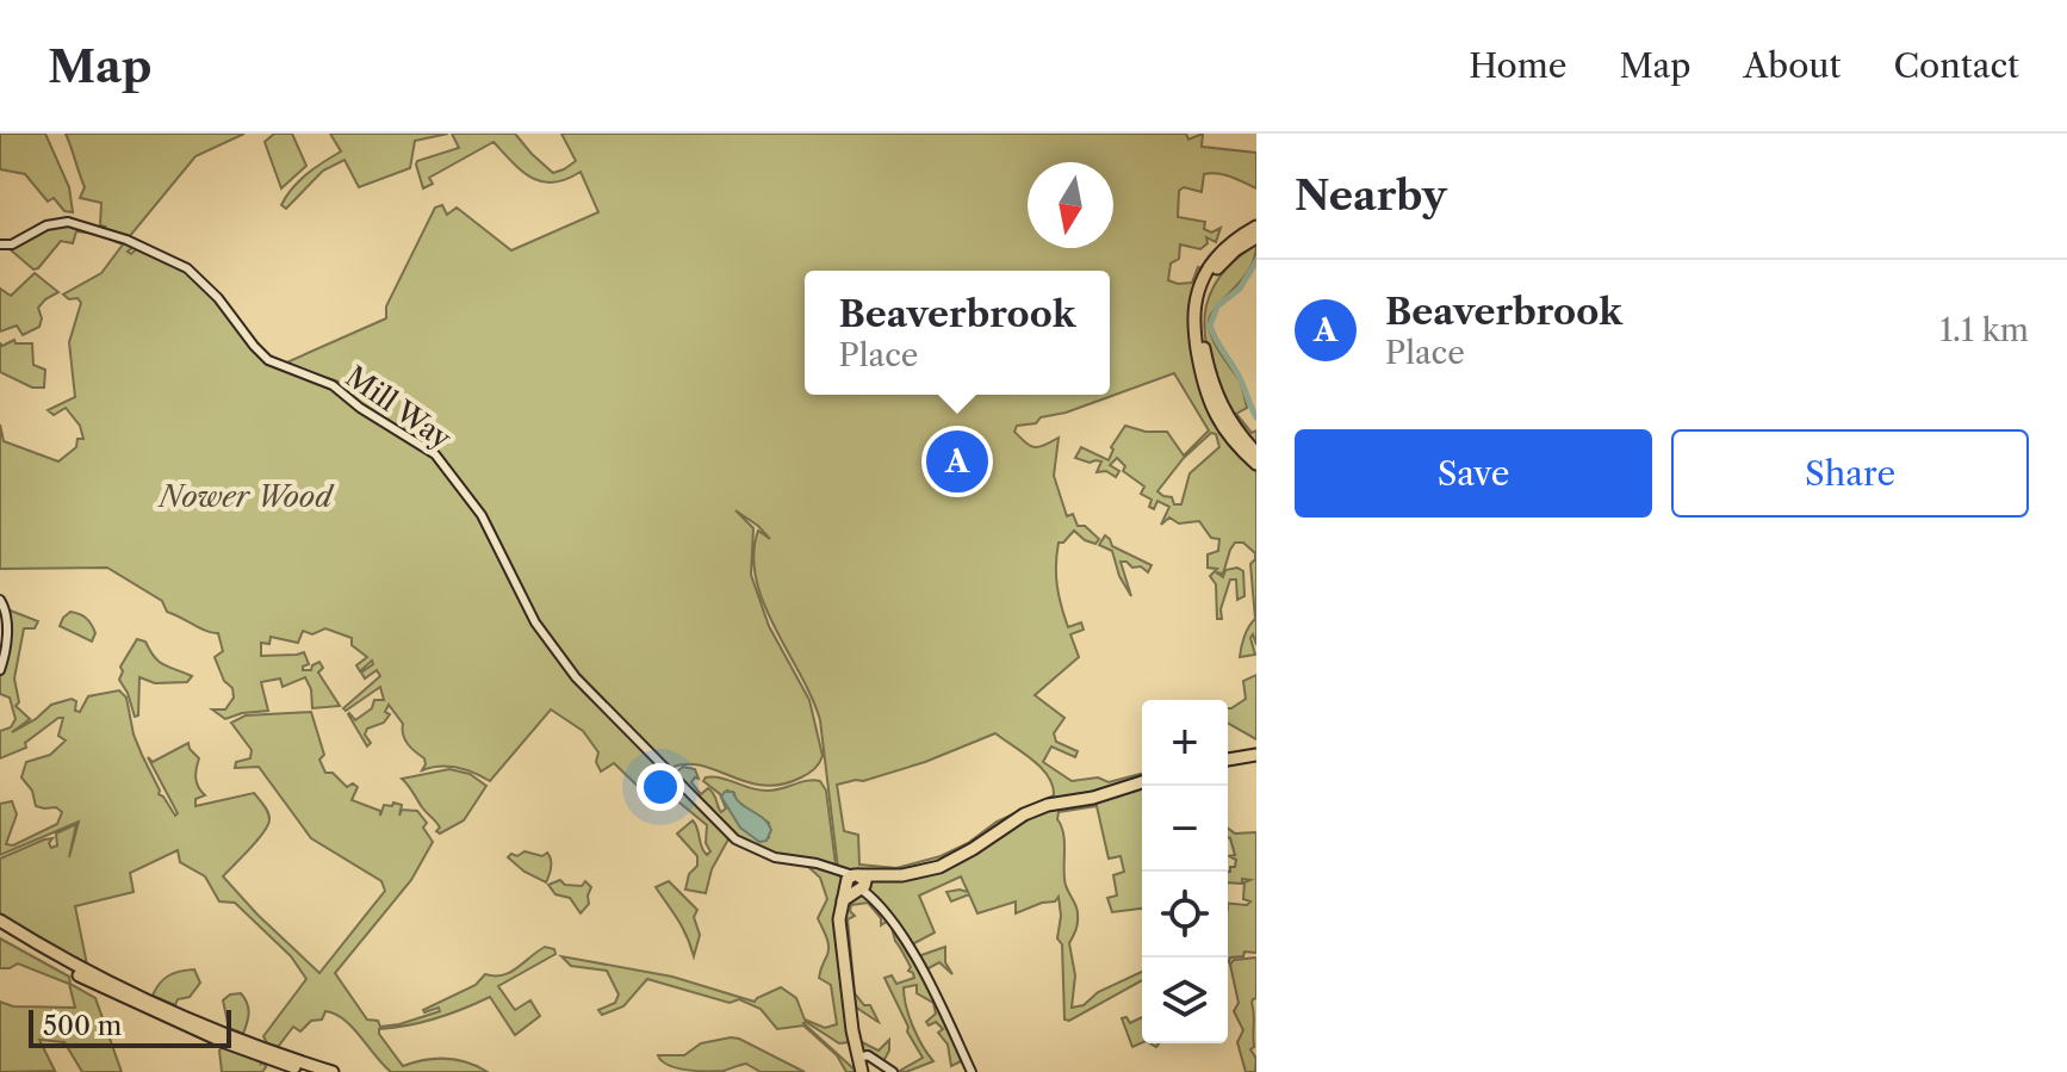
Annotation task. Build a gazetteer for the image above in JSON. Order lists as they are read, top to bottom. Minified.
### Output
{"streets":{"main road":["Mill Way"]},"parks":["Nower Wood"],"scale_bar":"500 m","north":"bottom","page":{"header":"Map","nav":["Home","Map","About","Contact"],"heading":"Nearby","list":[{"mark":"A","name":"Beaverbrook","note":"Place","value":"1.1 km"}],"popup":["Beaverbrook","Place"],"buttons":["Save","Share"],"pins":"A","map_buttons":["+","−"],"scale":"500 m"}}
